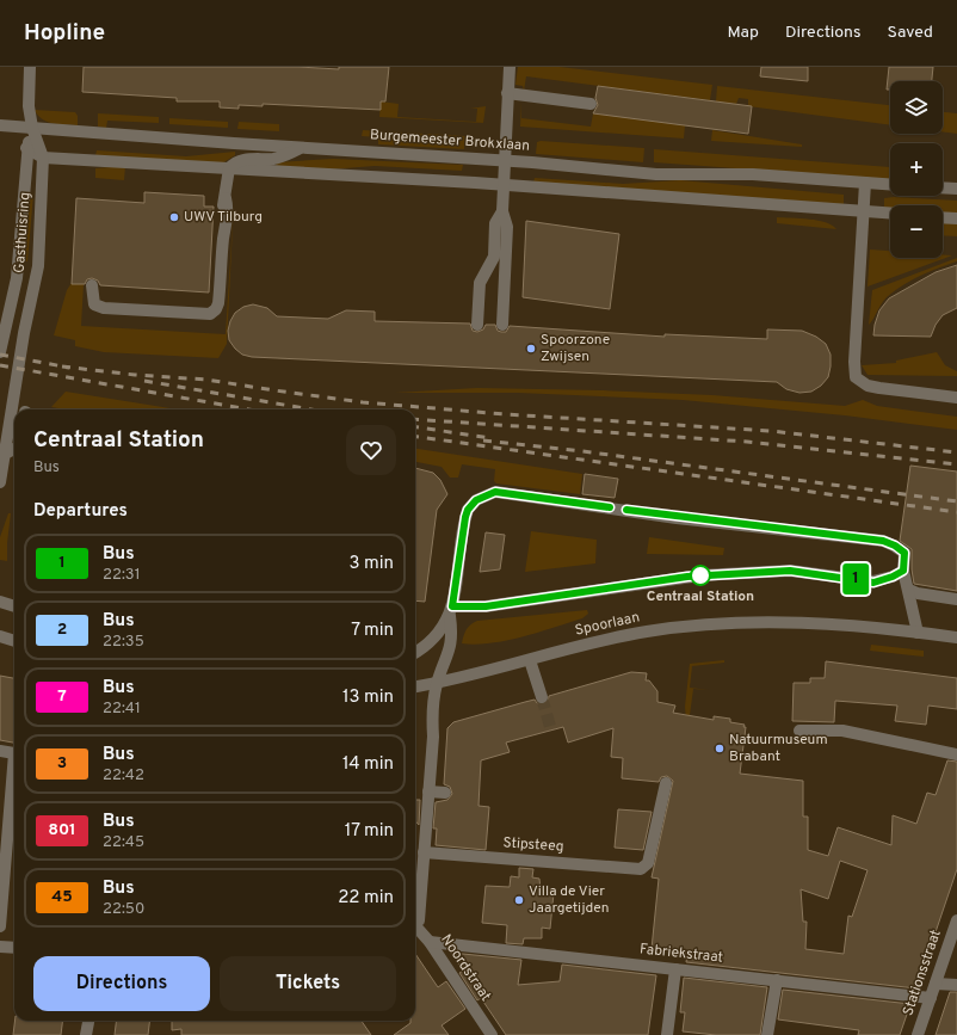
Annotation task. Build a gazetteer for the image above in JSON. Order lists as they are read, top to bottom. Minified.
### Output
{"streets":{"street":["Burgemeester Brokxlaan","Gasthuisring","Spoorlaan","Stipsteeg","Fabriekstraat","Noordstraat","Stationsstraat"]},"crossings":[["Burgemeester Brokxlaan","Gasthuisring"],["Fabriekstraat","Noordstraat"],["Fabriekstraat","Stationsstraat"]],"places":["UWV Tilburg","Spoorzone Zwijsen","Centraal Station","Natuurmuseum Brabant","Villa de Vier Jaargetijden"],"lines":["bus line 1"],"page":{"header":"Hopline","nav":["Map","Directions","Saved"],"on_map":"1","map_buttons":["+","−"],"heading":[["Centraal Station","Bus"],"Departures"],"list":[{"mark":"1","name":"Bus","note":"22:31","value":"3 min"},{"mark":"2","name":"Bus","note":"22:35","value":"7 min"},{"mark":"7","name":"Bus","note":"22:41","value":"13 min"},{"mark":"3","name":"Bus","note":"22:42","value":"14 min"},{"mark":"801","name":"Bus","note":"22:45","value":"17 min"},{"mark":"45","name":"Bus","note":"22:50","value":"22 min"}],"buttons":["Directions","Tickets"]}}
